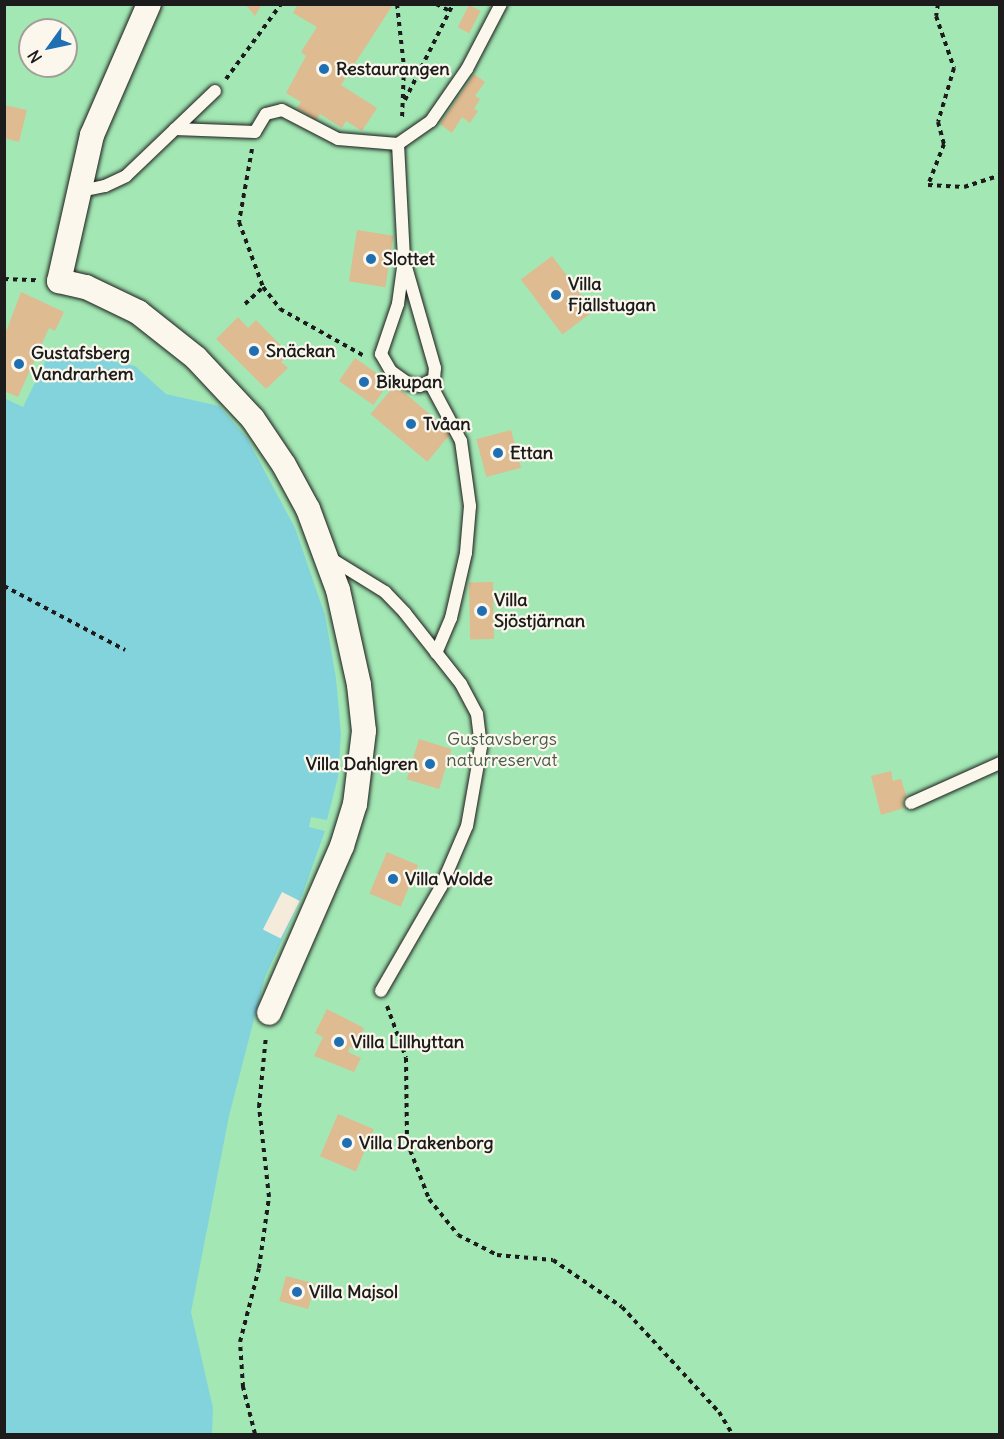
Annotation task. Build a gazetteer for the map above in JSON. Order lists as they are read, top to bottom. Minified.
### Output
{"parks":["Gustavsbergs naturreservat"],"places":["Restaurangen","Slottet","Villa Fjällstugan","Snäckan","Gustafsberg Vandrarhem","Bikupan","Tvåan","Ettan","Villa Sjöstjärnan","Villa Dahlgren","Villa Wolde","Villa Lillhyttan","Villa Drakenborg","Villa Majsol"],"north":"bottom left"}
